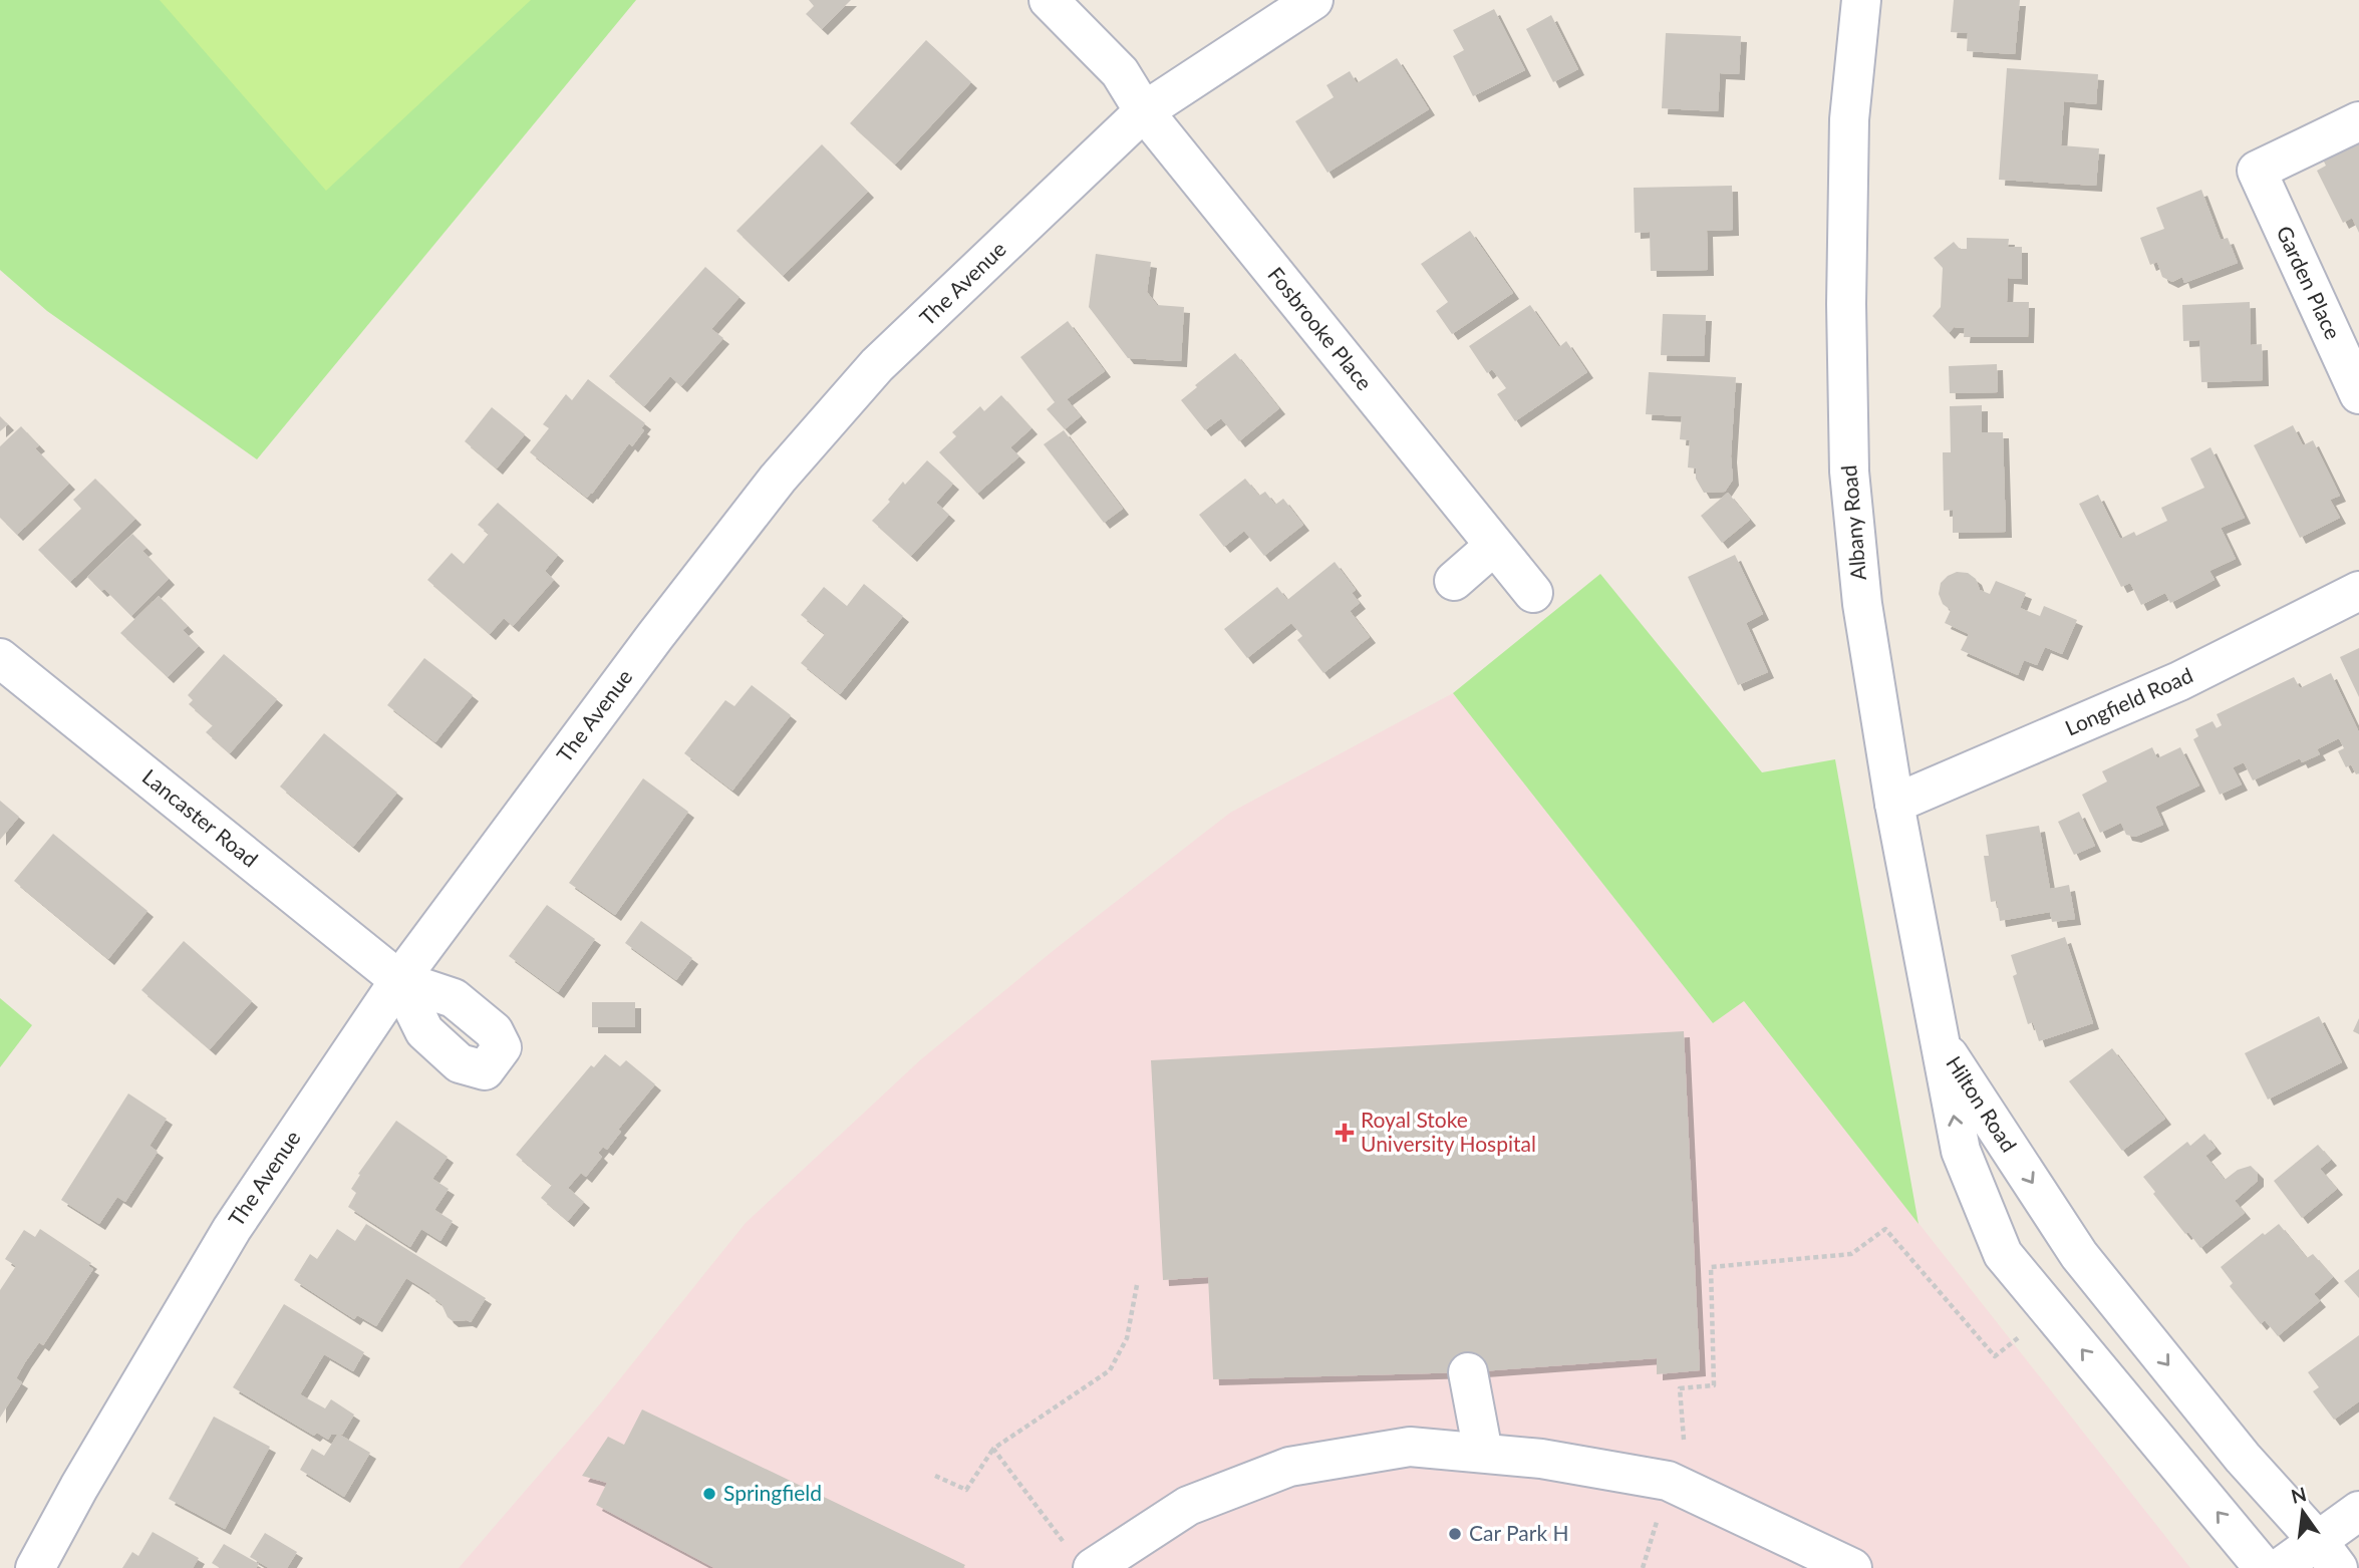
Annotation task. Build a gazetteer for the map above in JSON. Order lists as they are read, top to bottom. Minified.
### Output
{"streets":{"street":["Garden Place","The Avenue","Fosbrooke Place","Albany Road","Longfield Road","Lancaster Road","Hilton Road"]},"crossings":[["The Avenue","Fosbrooke Place"],["The Avenue","Lancaster Road"],["Albany Road","Longfield Road"],["Albany Road","Hilton Road"]],"places":{"health":["Royal Stoke University Hospital"],"other":["Springfield","Car Park H"]},"north":"top"}
